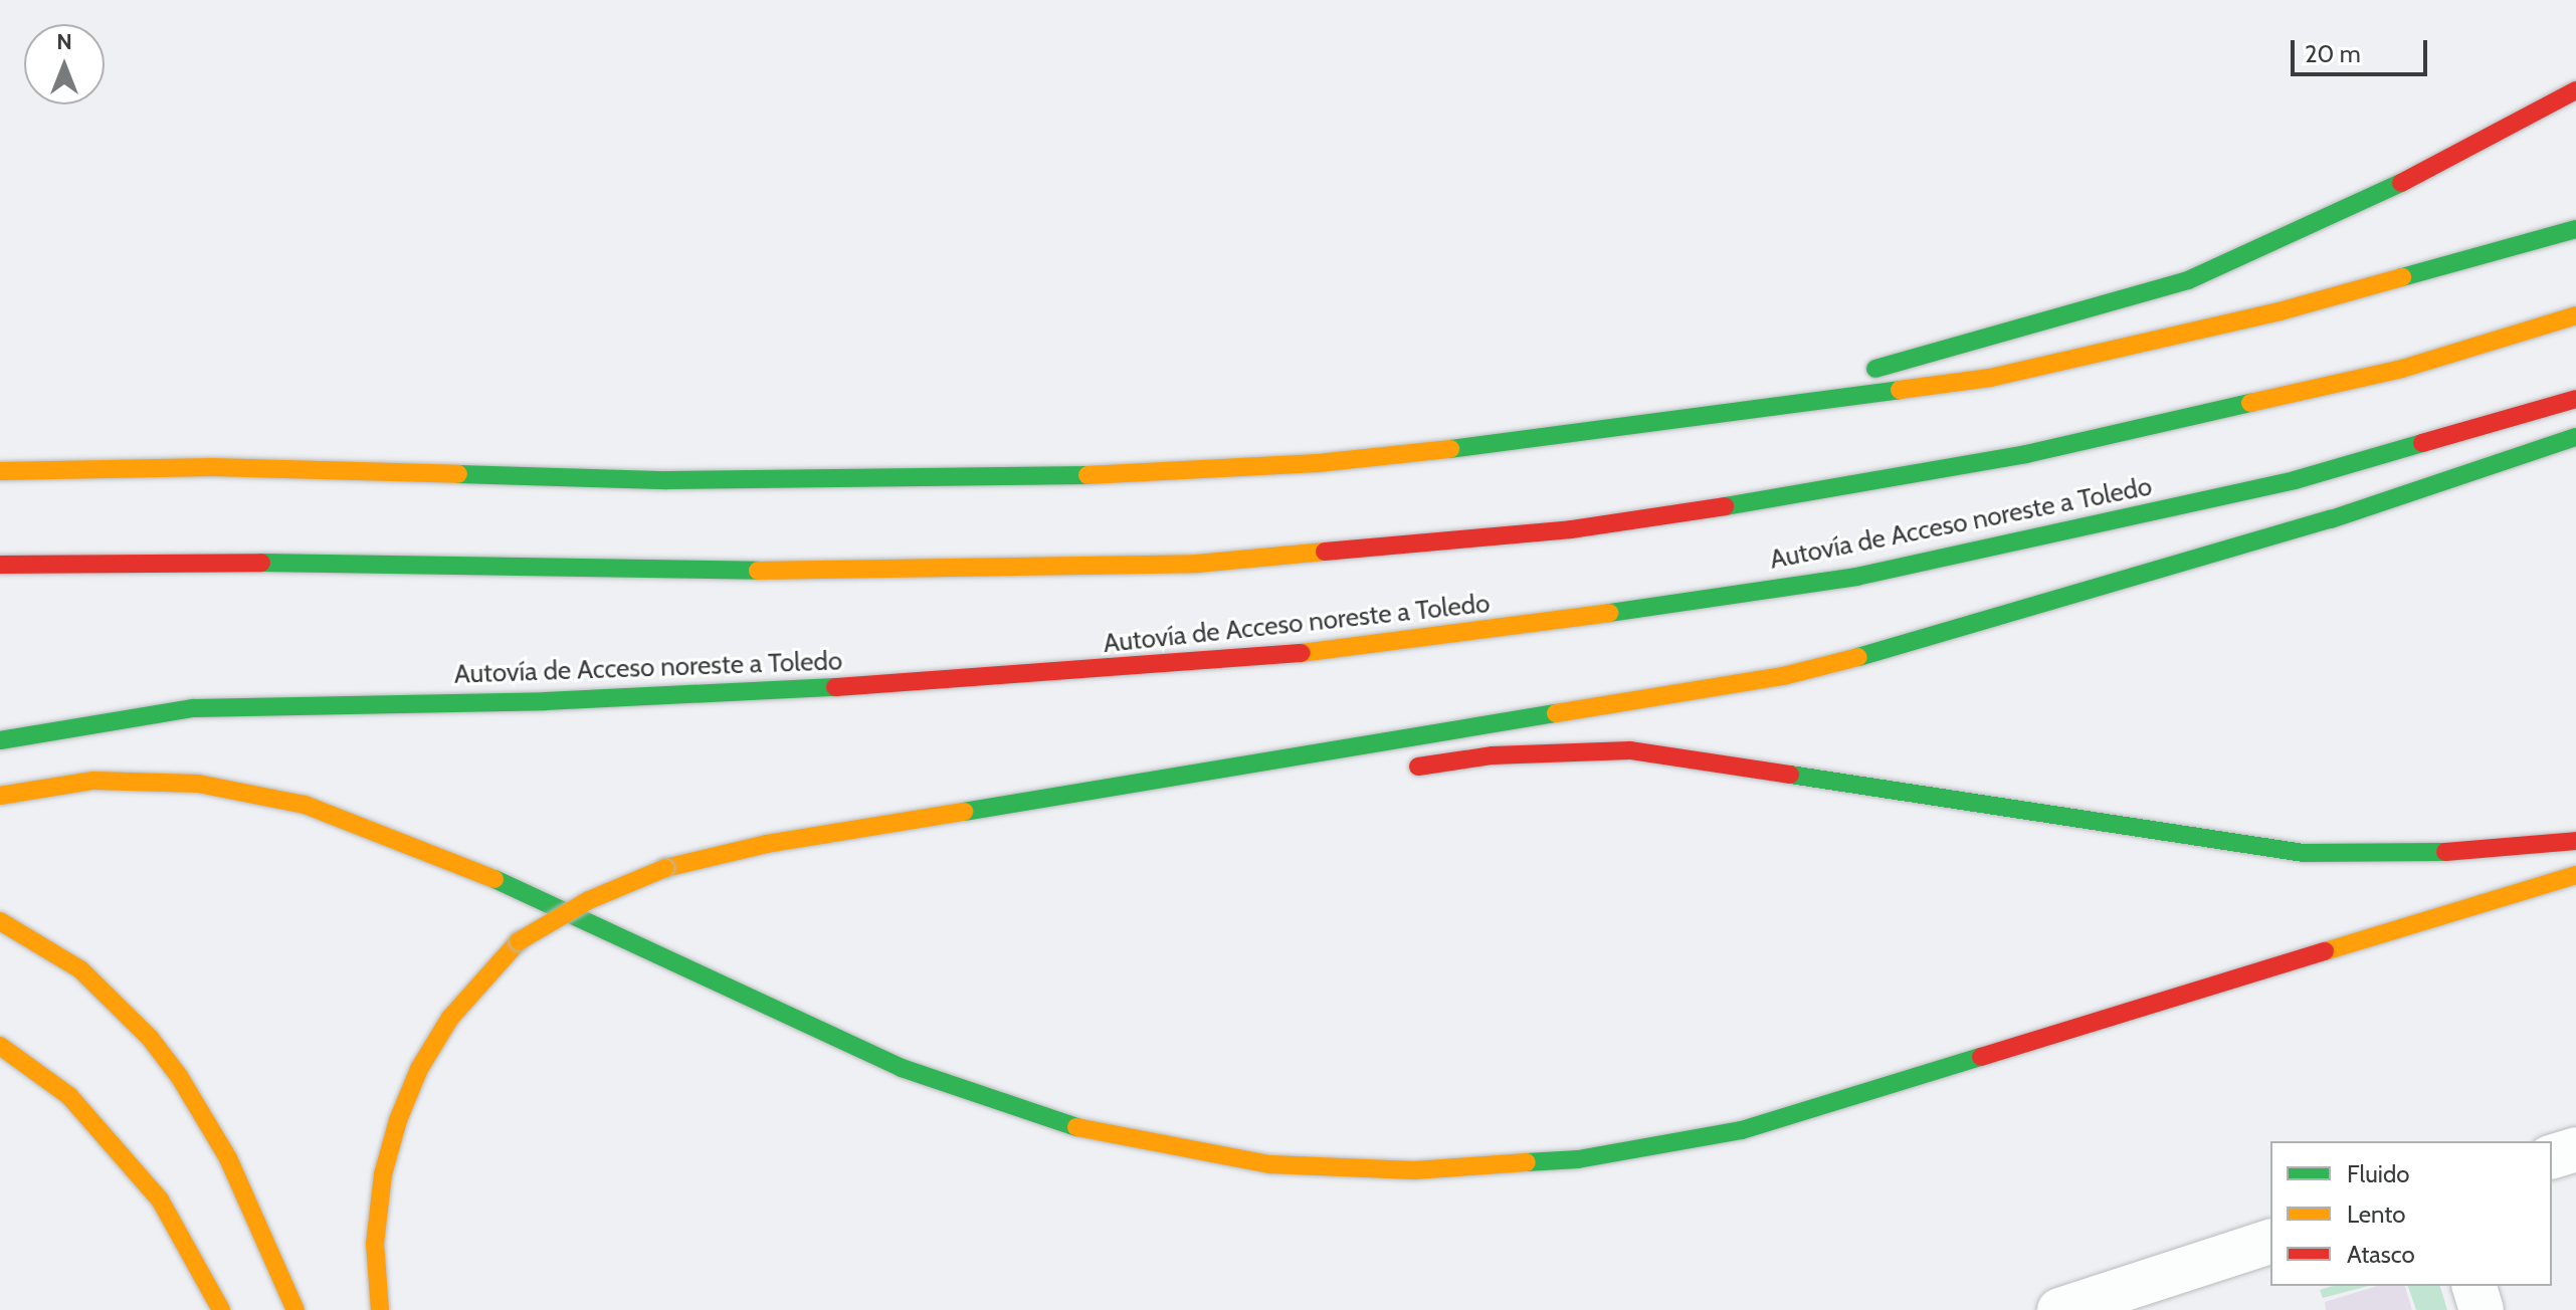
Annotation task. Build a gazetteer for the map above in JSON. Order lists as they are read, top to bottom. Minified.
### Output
{"streets":{"highway":["Autovía de Acceso noreste a Toledo"]},"legend":["Fluido","Lento","Atasco"],"scale_bar":"20 m","north":"top"}
